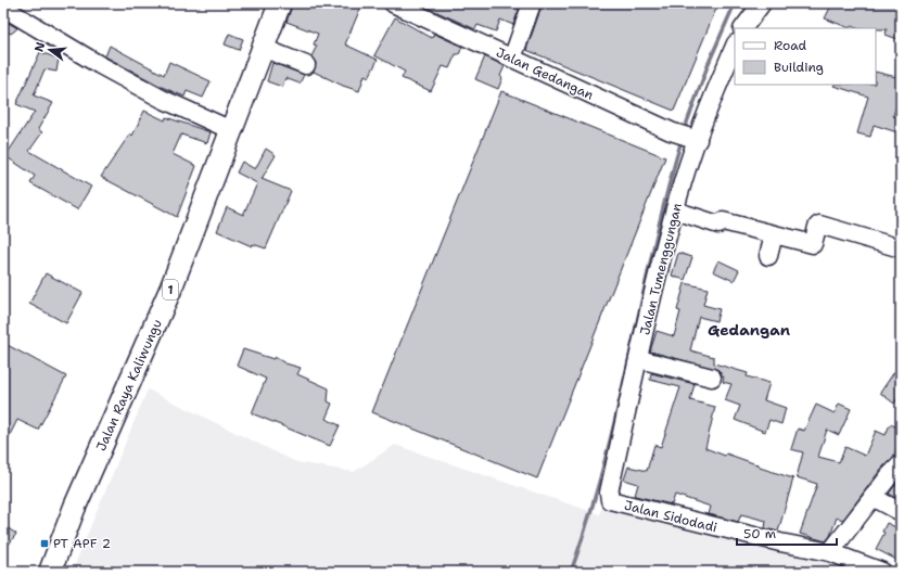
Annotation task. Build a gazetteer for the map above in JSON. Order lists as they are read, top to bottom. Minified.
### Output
{"streets":{"main road":["1","Jalan Raya Kaliwungu"],"street":["Jalan Gedangan","Jalan Tumenggungan","Jalan Sidodadi"]},"crossings":[["Jalan Gedangan","Jalan Tumenggungan"],["Jalan Tumenggungan","Jalan Sidodadi"]],"districts":["Gedangan"],"places":{"transit":["PT APF 2"]},"legend":["Road","Building"],"scale_bar":"50 m","north":"left"}
